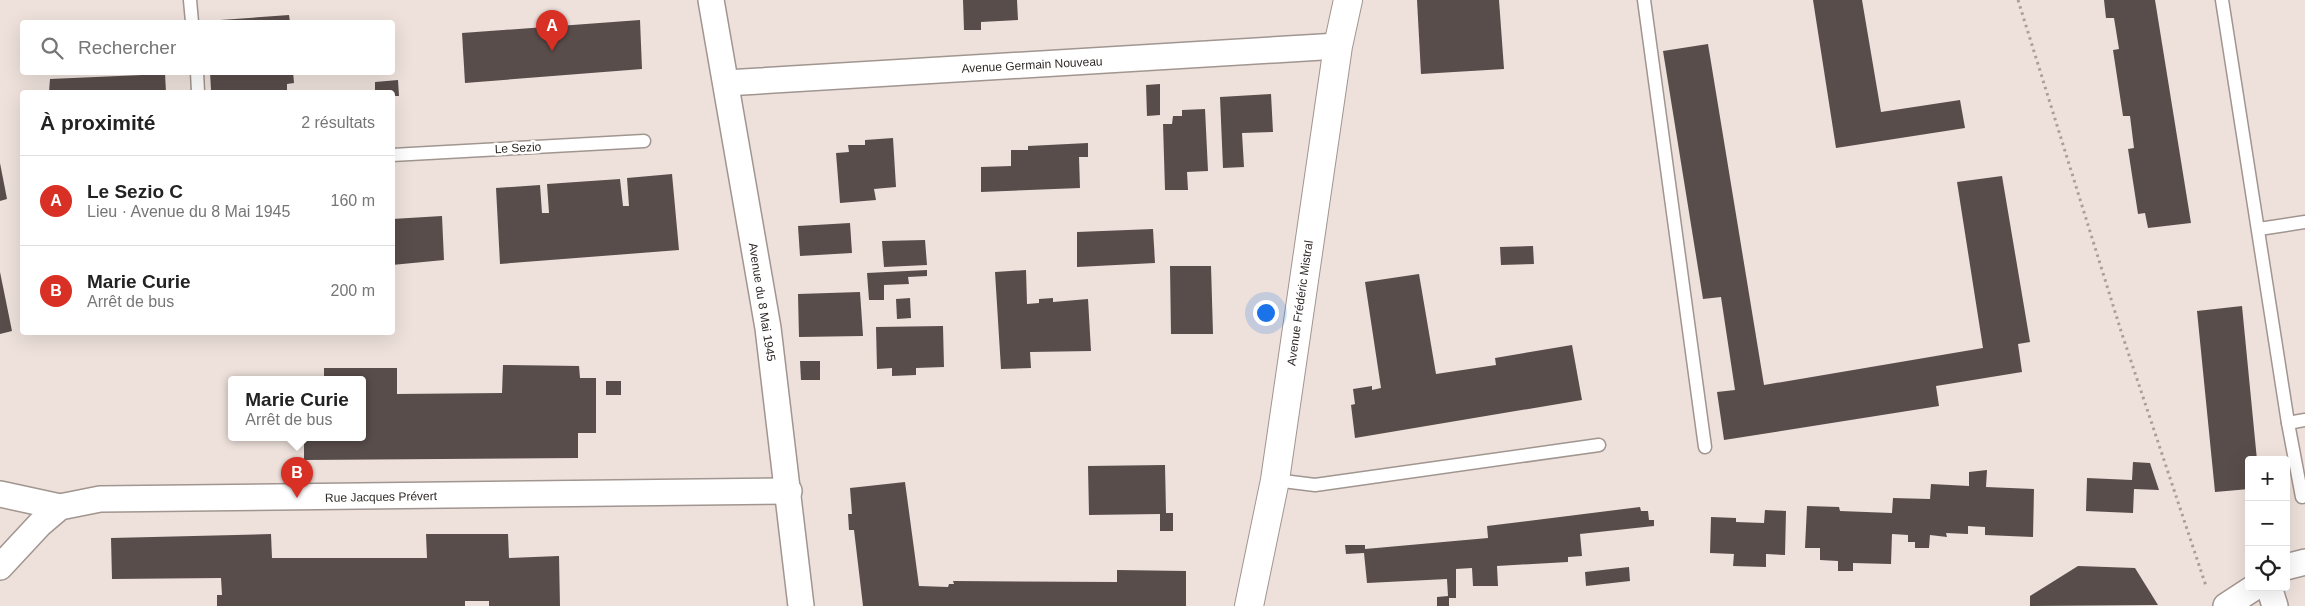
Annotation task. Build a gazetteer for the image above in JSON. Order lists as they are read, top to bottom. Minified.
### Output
{"streets":{"street":["Avenue Germain Nouveau","Avenue du 8 Mai 1945","Avenue Frédéric Mistral","Rue Jacques Prévert"],"lane":["Le Sezio"]},"crossings":[["Avenue Germain Nouveau","Avenue du 8 Mai 1945"],["Avenue Germain Nouveau","Avenue Frédéric Mistral"],["Avenue du 8 Mai 1945","Rue Jacques Prévert"]],"page":{"pins":["A","B"],"search":"Rechercher","heading":["À proximité","2 résultats"],"list":[{"mark":"A","name":"Le Sezio C","note":"Lieu · Avenue du 8 Mai 1945","value":"160 m"},{"mark":"B","name":"Marie Curie","note":"Arrêt de bus","value":"200 m"}],"popup":["Marie Curie","Arrêt de bus"],"map_buttons":["+","−"]}}
